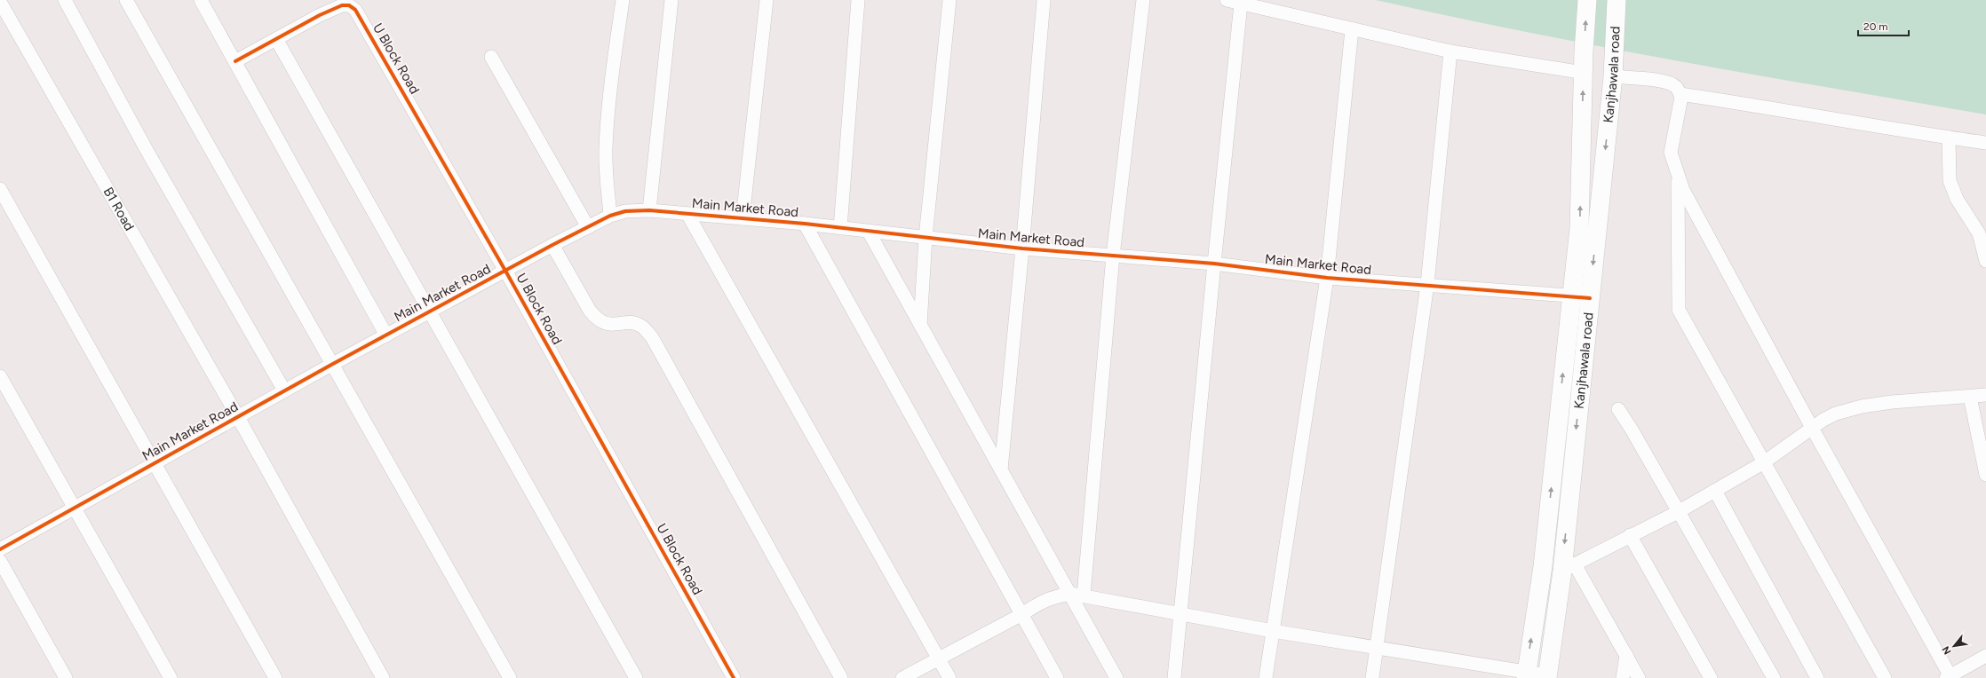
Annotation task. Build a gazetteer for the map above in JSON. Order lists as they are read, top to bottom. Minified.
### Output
{"streets":{"main road":["Kanjhawala road"],"street":["U Block Road","Main Market Road","B1 Road"]},"crossings":[["U Block Road","Main Market Road"],["Kanjhawala road","Main Market Road"],["Main Market Road","B1 Road"]],"scale_bar":"20 m","north":"bottom left"}
